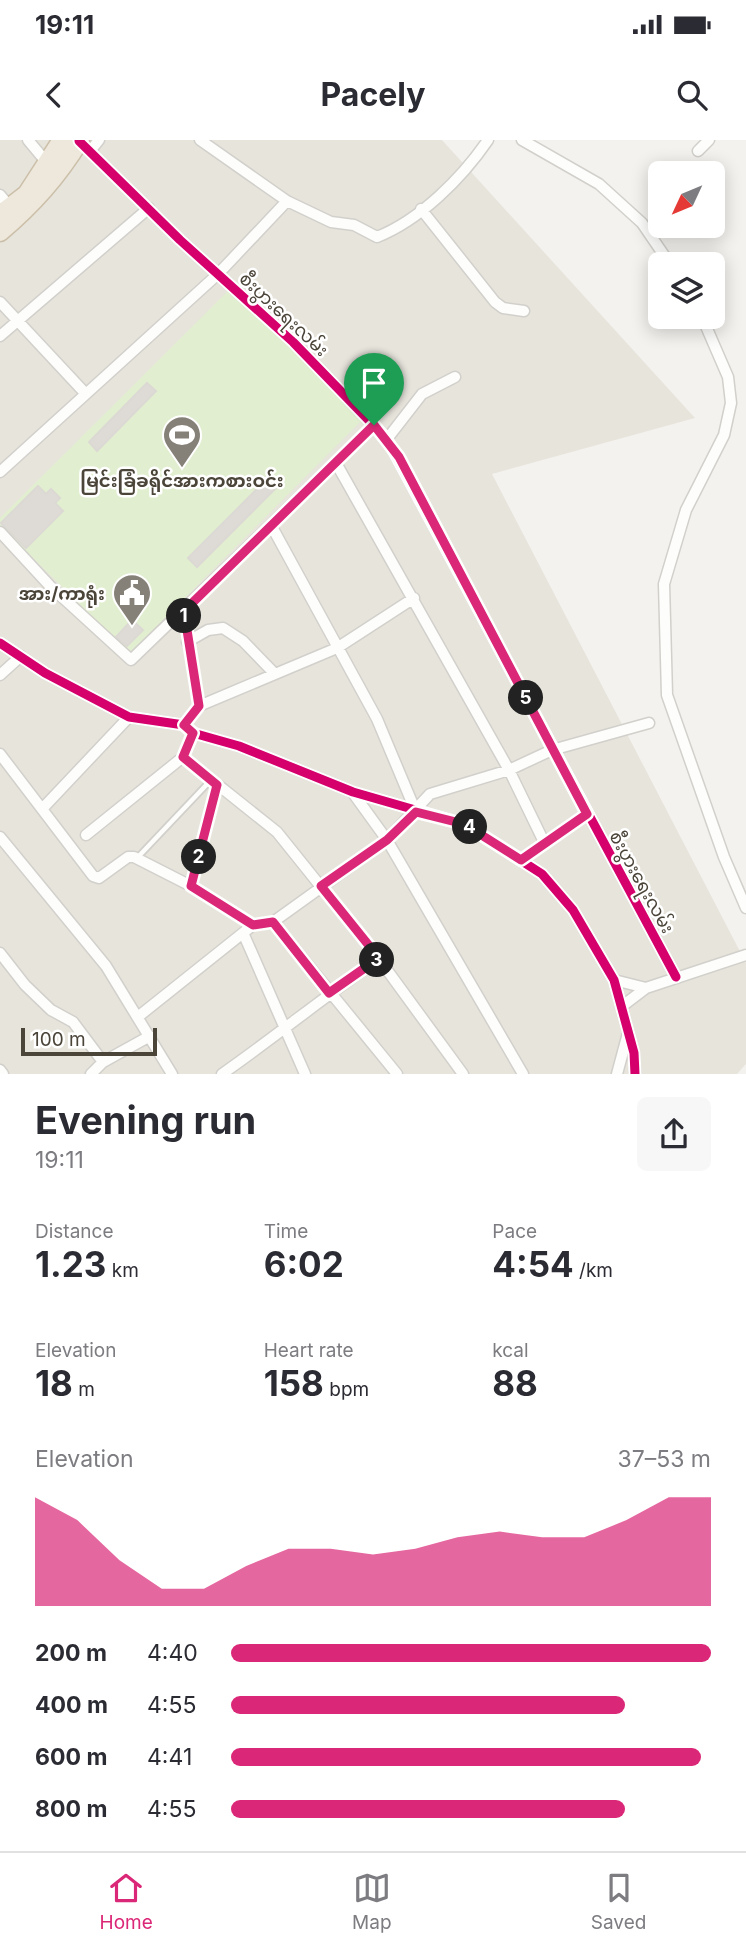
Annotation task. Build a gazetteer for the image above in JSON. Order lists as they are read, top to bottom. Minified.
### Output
{"streets":{"street":["စီးပွားရေးလမ်း"]},"places":{"sports":["မြင်းခြံခရိုင်အားကစားဝင်း"],"public building":["အား/ကာရုံး"]},"scale_bar":"100 m","north":"bottom left","page":{"status":"19:11","header":"Pacely","pins":["1","5","4","2","3"],"scale":"100 m","heading":["Evening run","19:11"],"stats":[["Distance","1.23 km"],["Time","6:02"],["Pace","4:54 /km"],["Elevation","18 m"],["Heart rate","158 bpm"],["kcal","88"]],"chart":["Elevation","37–53 m"],"list":[{"name":"200 m","note":"4:40"},{"name":"400 m","note":"4:55"},{"name":"600 m","note":"4:41"},{"name":"800 m","note":"4:55"}],"tabs":["Home","Map","Saved"]}}
